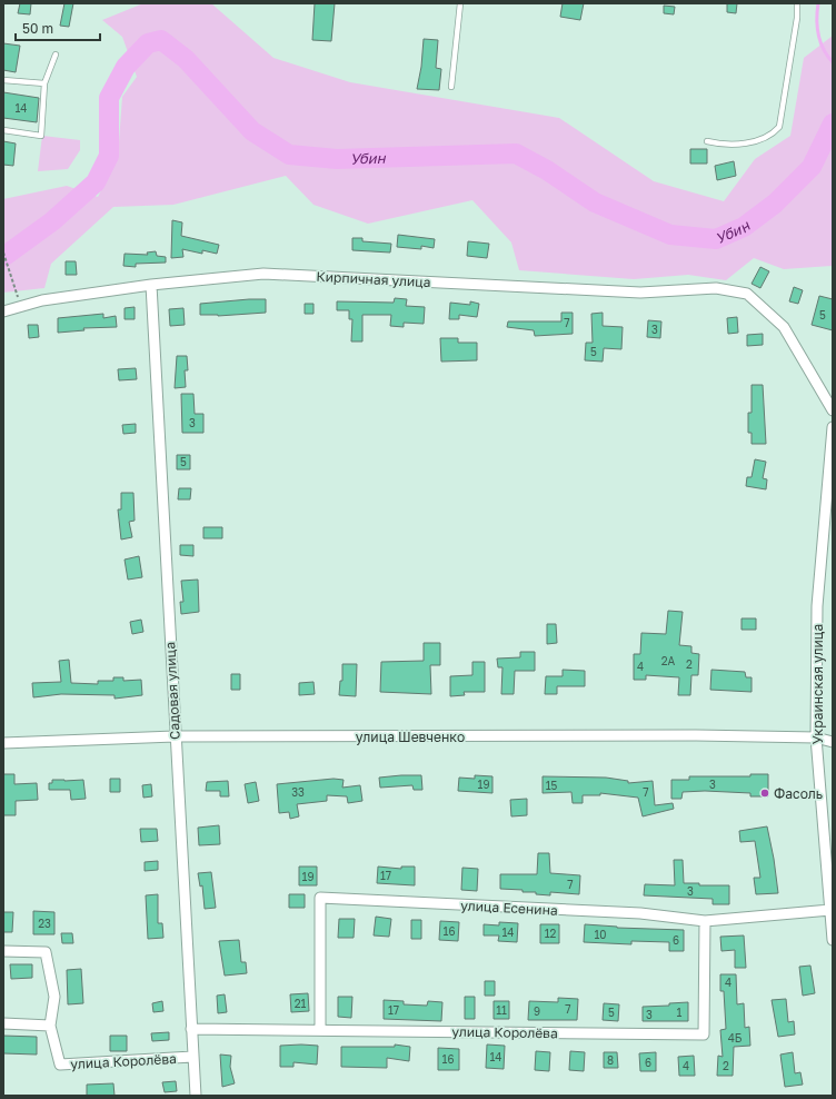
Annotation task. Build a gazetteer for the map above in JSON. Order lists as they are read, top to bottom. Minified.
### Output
{"streets":{"street":["Кирпичная улица","Украинская улица","Садовая улица","улица Шевченко","улица Есенина","улица Королёва"]},"crossings":[["Кирпичная улица","Садовая улица"],["Украинская улица","улица Шевченко"],["Украинская улица","улица Есенина"],["Садовая улица","улица Шевченко"],["Садовая улица","улица Королёва"],["улица Есенина","улица Королёва"]],"water":["Убин"],"places":["Фасоль"],"house_numbers":["14","5","7","3","5","3","5","2А","2","4","19","3","15","33","7","17","19","7","3","23","16","14","12","10","6","4","21","7","17","11","9","5","1","3","4Б","14","16","8","6","4","2"],"scale_bar":"50 m"}
